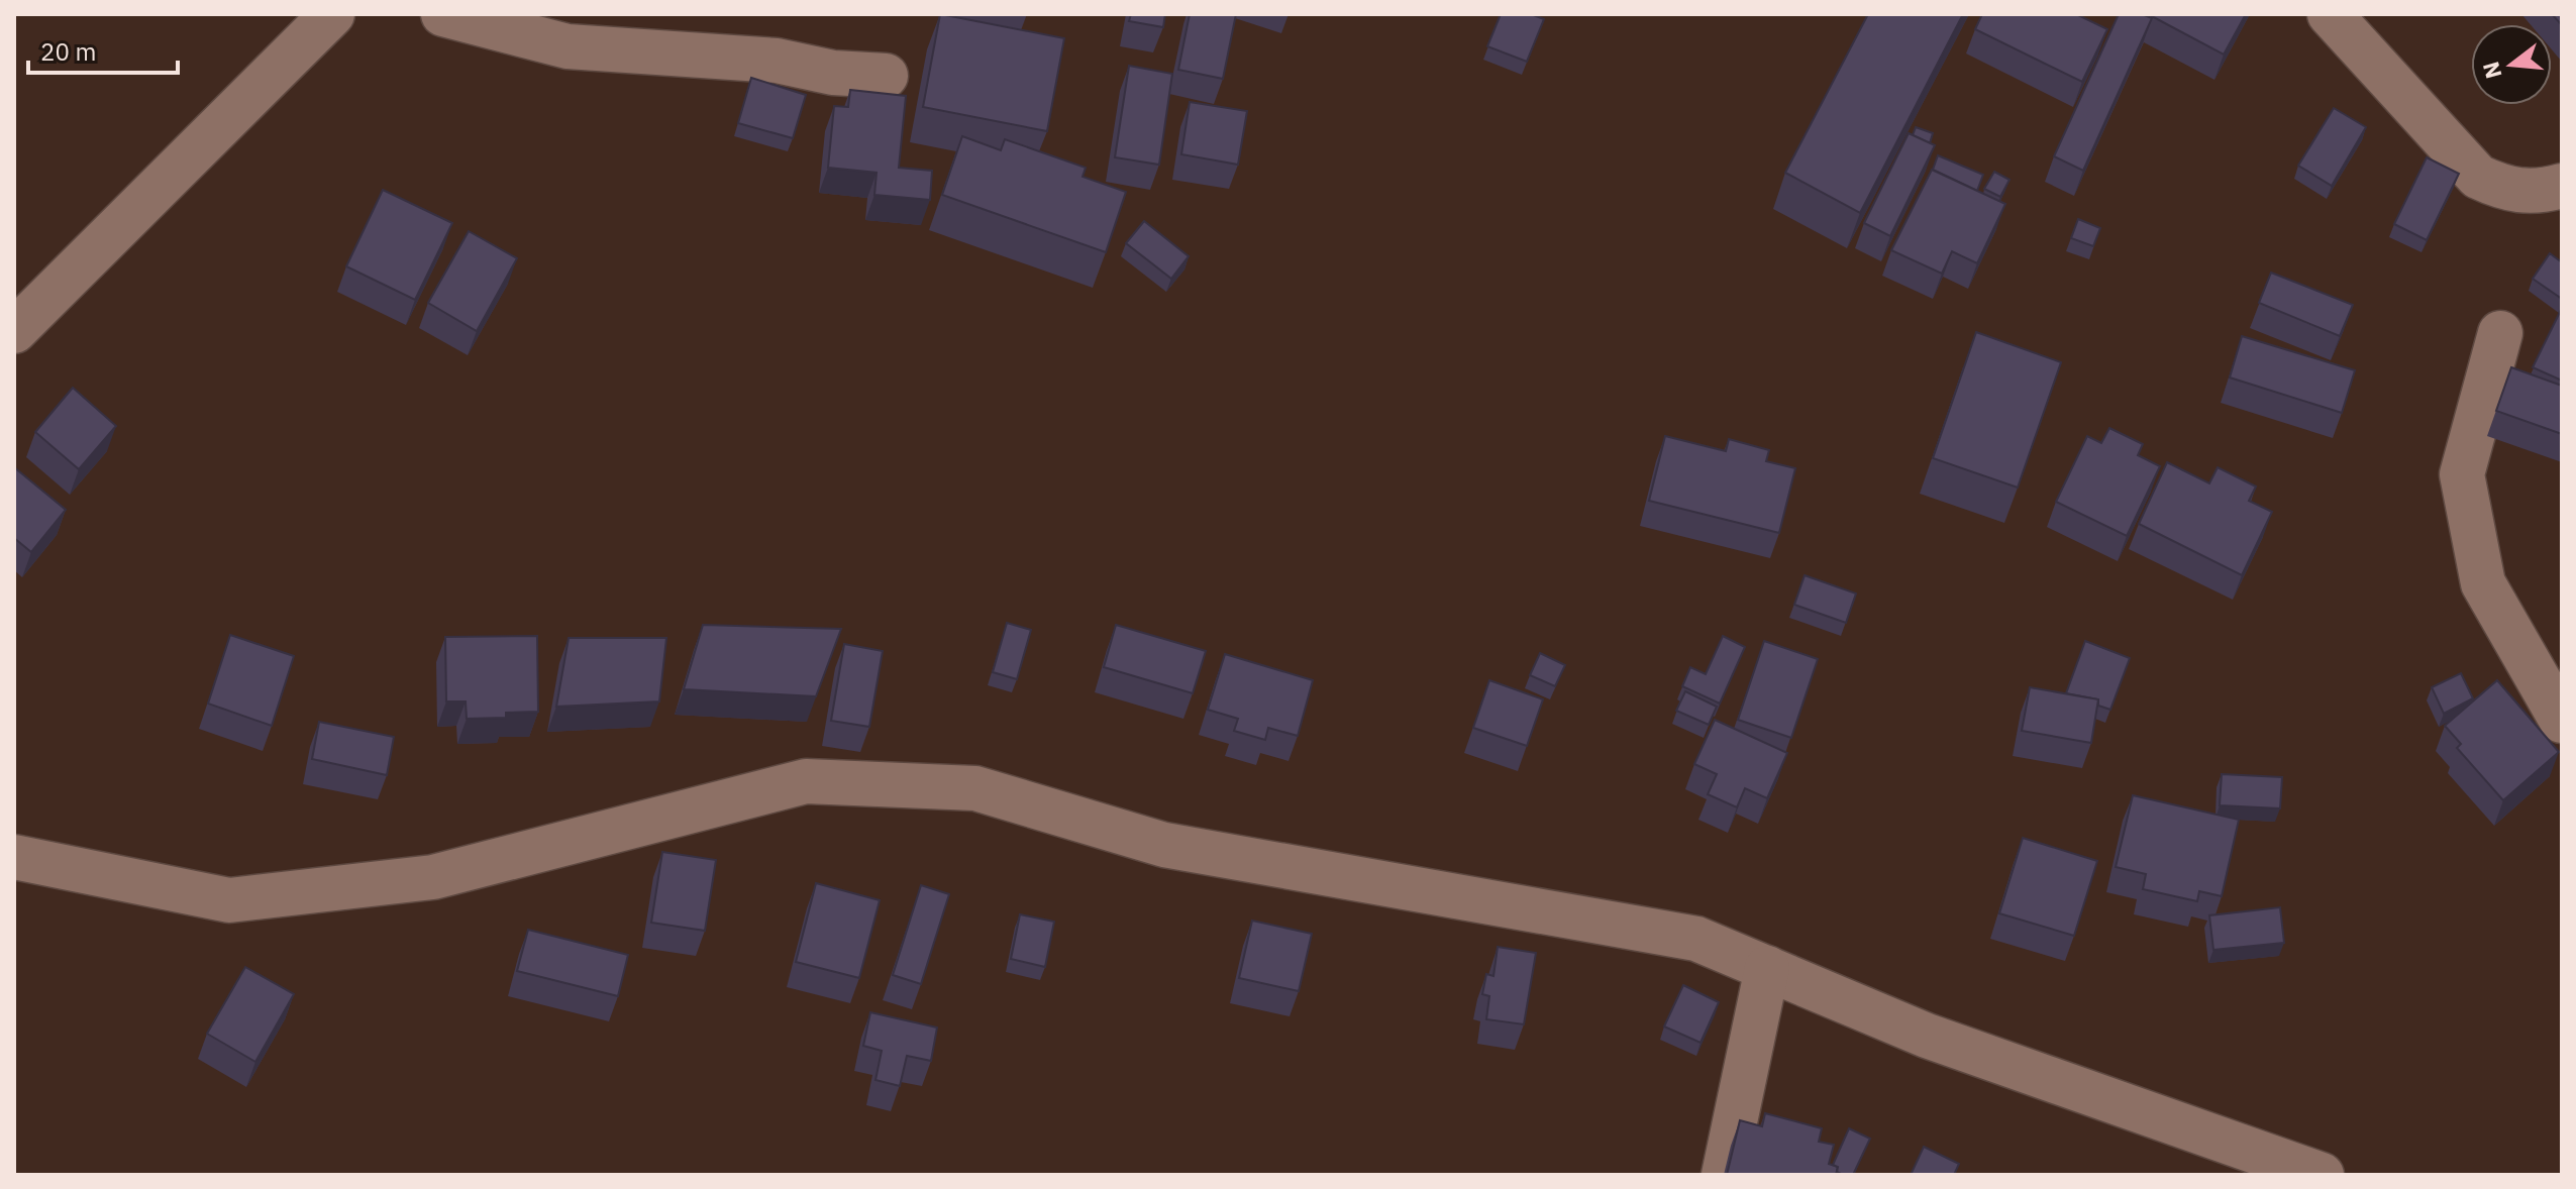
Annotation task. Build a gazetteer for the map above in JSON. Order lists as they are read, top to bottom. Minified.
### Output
{"scale_bar":"20 m","north":"left"}
